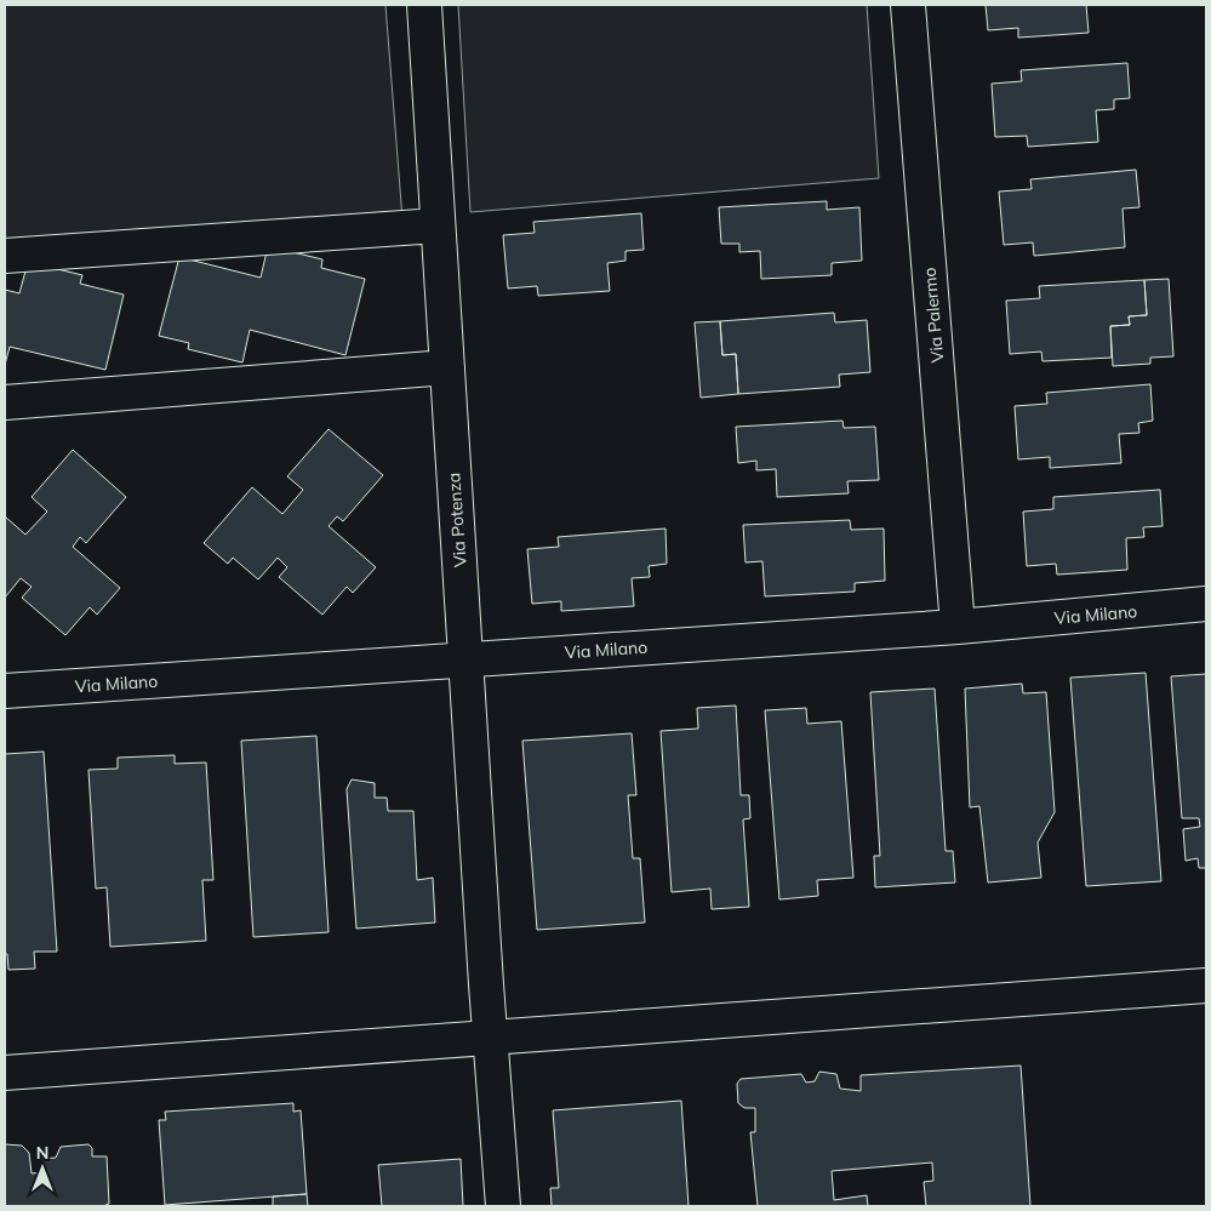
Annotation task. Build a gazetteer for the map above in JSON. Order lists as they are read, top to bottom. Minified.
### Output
{"streets":{"street":["Via Palermo","Via Potenza","Via Milano"]},"crossings":[["Via Palermo","Via Milano"],["Via Potenza","Via Milano"]],"north":"top"}
